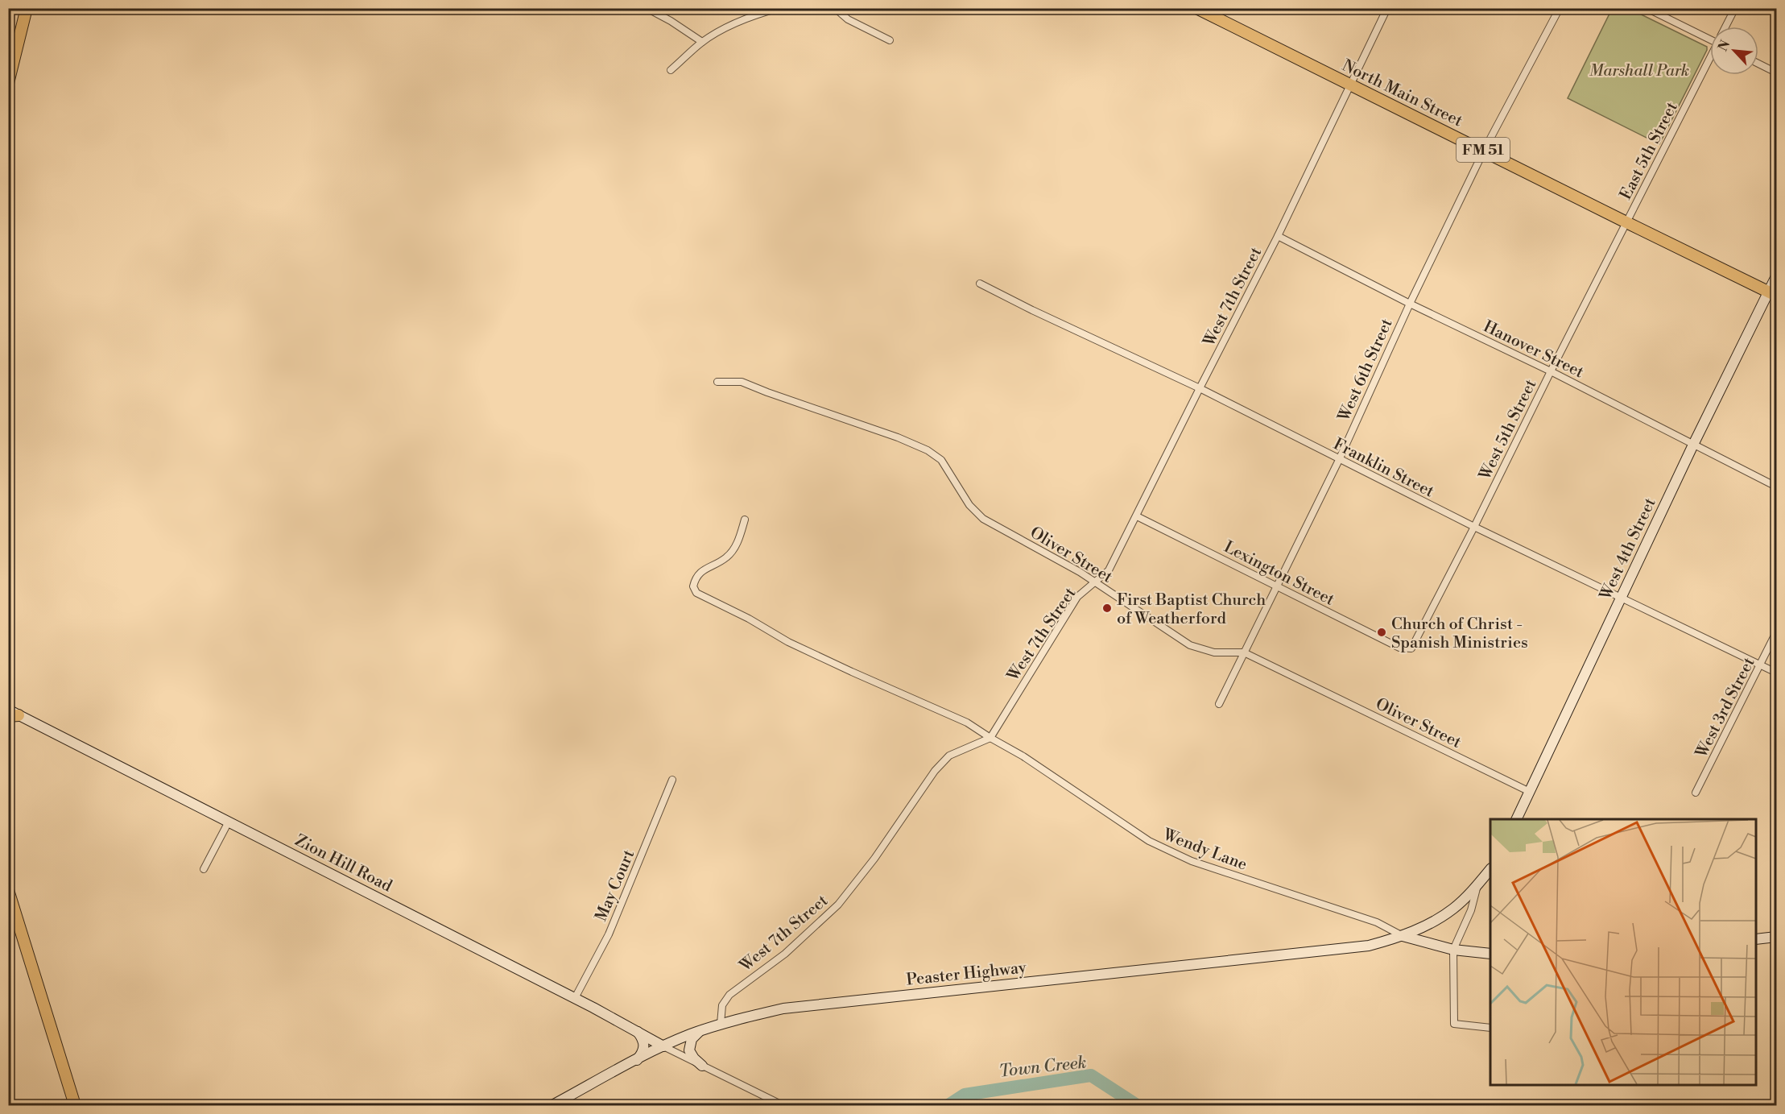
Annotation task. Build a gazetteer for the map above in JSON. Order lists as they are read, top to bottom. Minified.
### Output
{"streets":{"main road":["North Main Street","FM 51","West 4th Street","Zion Hill Road","Peaster Highway"],"street":["East 5th Street","West 7th Street","Hanover Street","West 6th Street","West 5th Street","Franklin Street","Oliver Street","Lexington Street","West 3rd Street","Wendy Lane","May Court"]},"crossings":[["North Main Street","East 5th Street"],["North Main Street","West 7th Street"],["North Main Street","West 6th Street"],["North Main Street","West 5th Street"],["North Main Street","West 4th Street"],["East 5th Street","West 5th Street"],["West 7th Street","Hanover Street"],["West 7th Street","Franklin Street"],["West 7th Street","Oliver Street"],["West 7th Street","Lexington Street"],["West 7th Street","Wendy Lane"],["West 7th Street","Peaster Highway"],["Hanover Street","West 6th Street"],["Hanover Street","West 5th Street"],["Hanover Street","West 4th Street"],["West 6th Street","Franklin Street"],["West 6th Street","Oliver Street"],["West 6th Street","Lexington Street"],["West 5th Street","Franklin Street"],["West 5th Street","Lexington Street"],["Franklin Street","West 4th Street"],["Franklin Street","West 3rd Street"],["West 4th Street","Oliver Street"],["Wendy Lane","Peaster Highway"],["Zion Hill Road","May Court"],["Zion Hill Road","Peaster Highway"]],"water":["Town Creek"],"parks":["Marshall Park"],"places":["First Baptist Church of Weatherford","Church of Christ - Spanish Ministries"],"north":"top left"}
